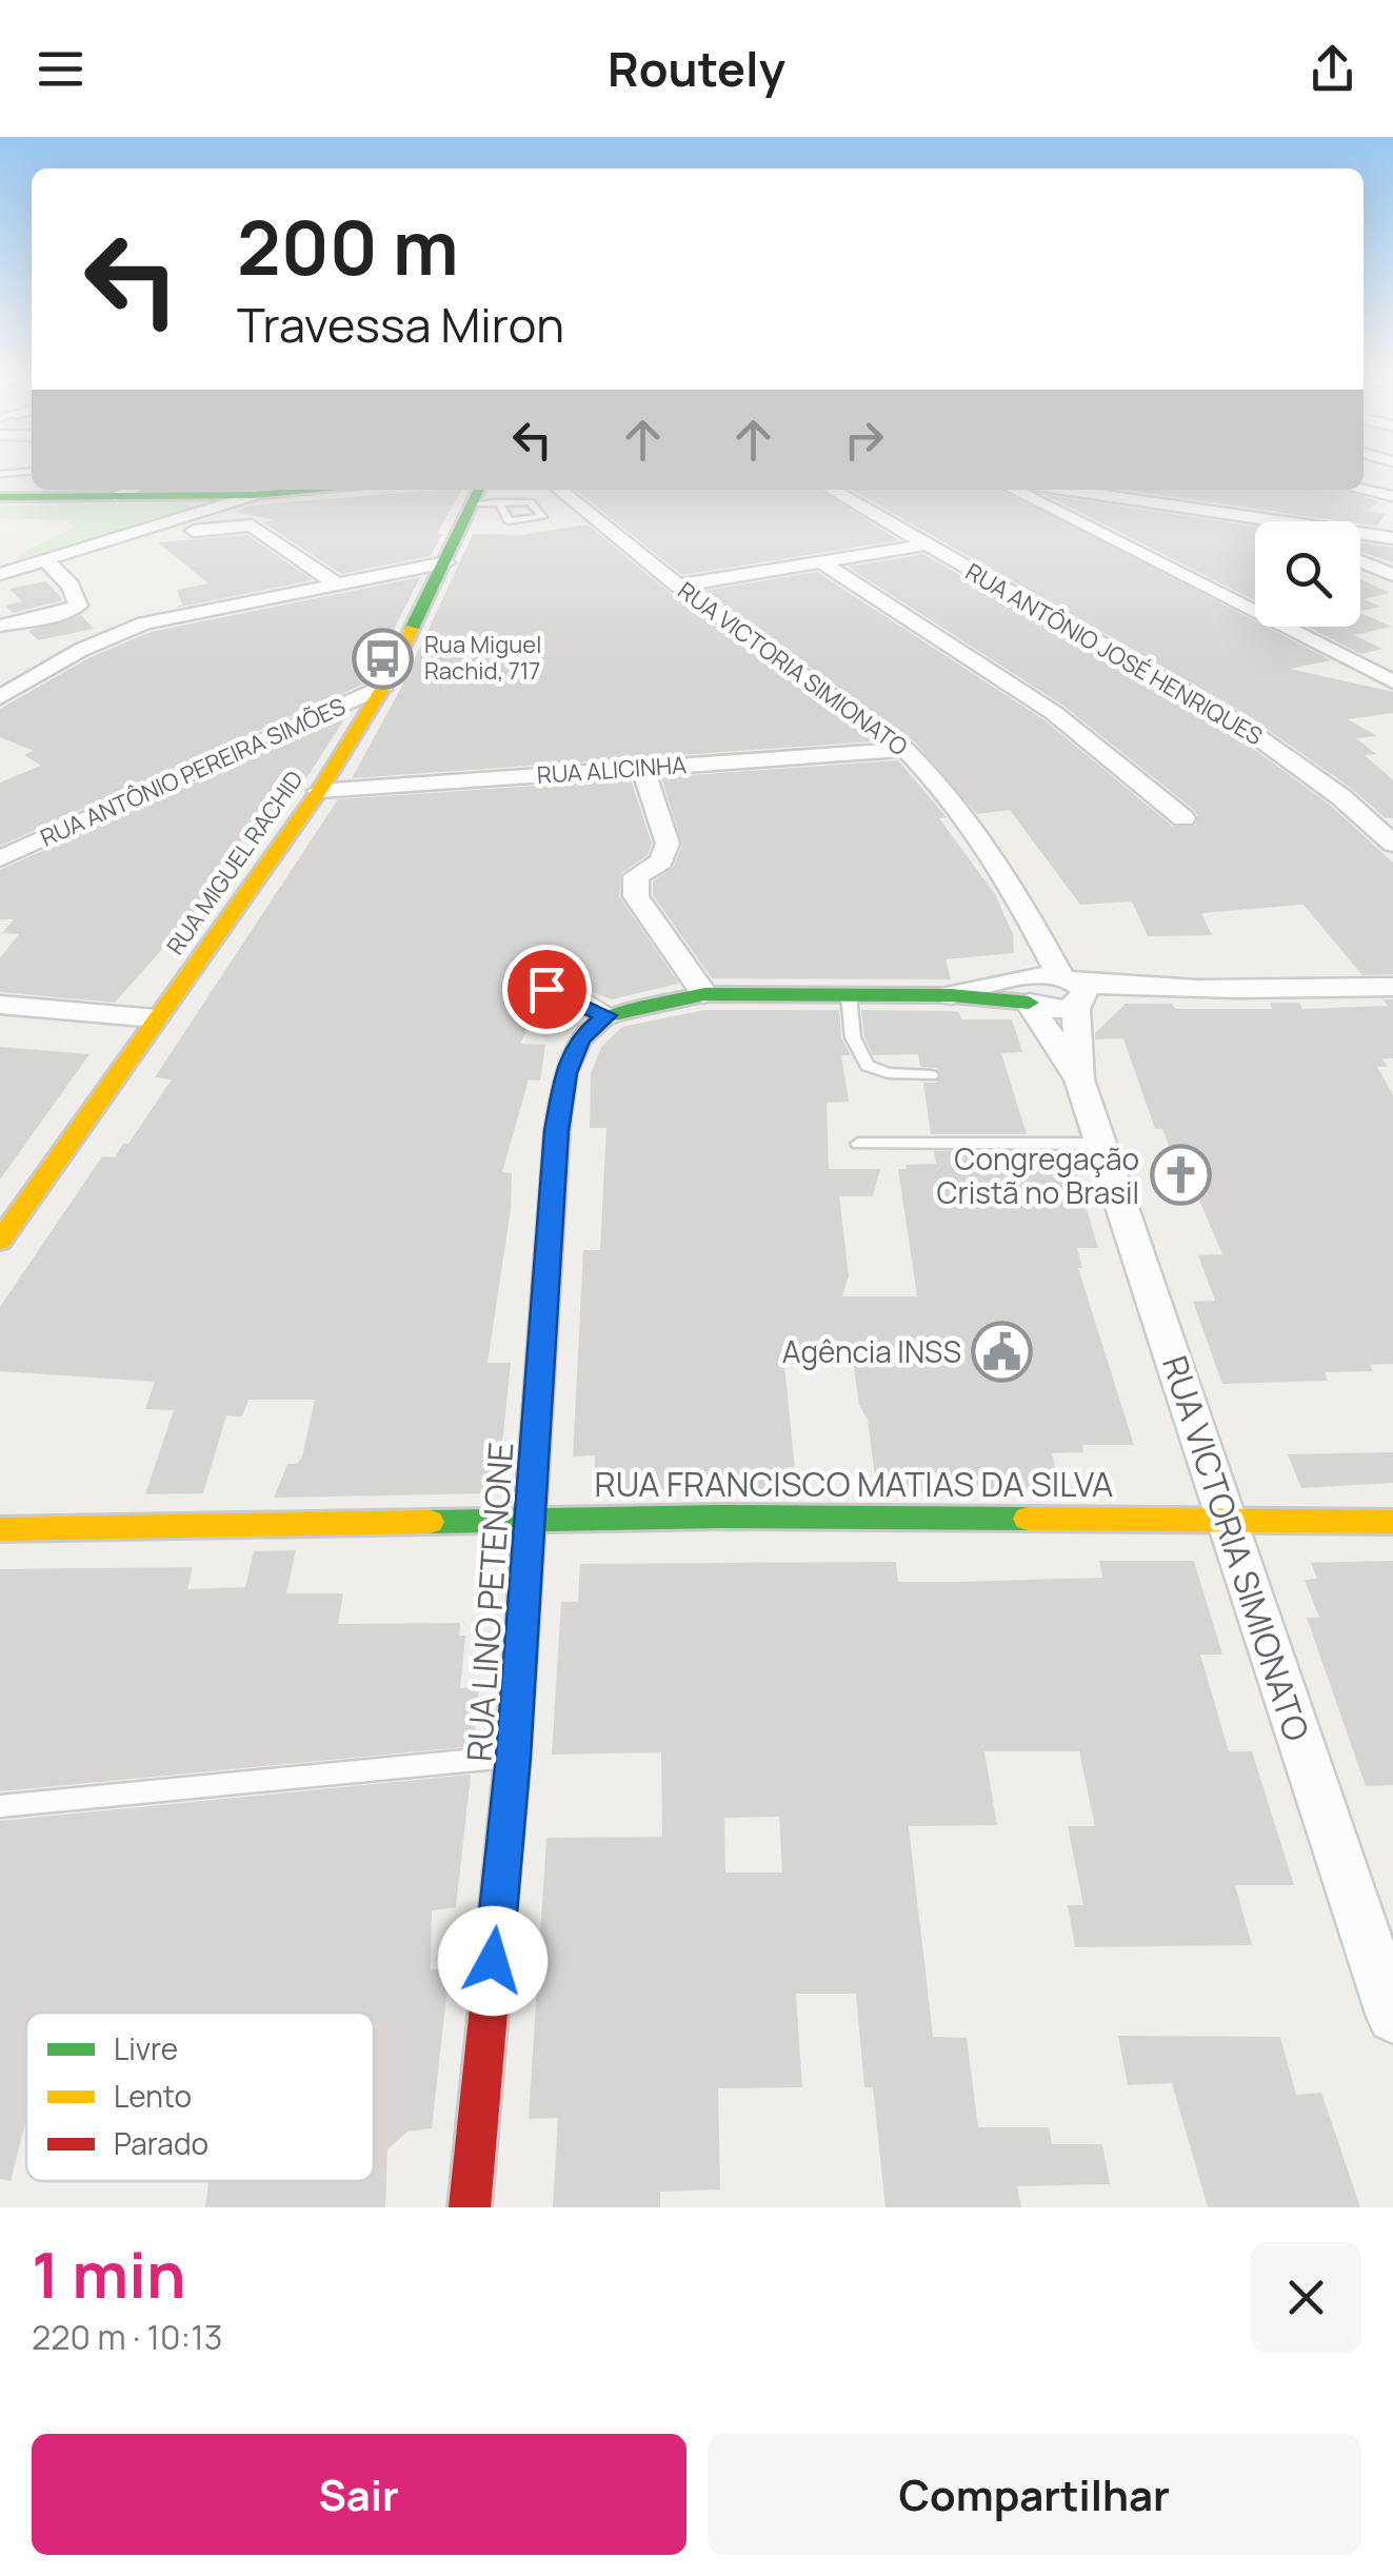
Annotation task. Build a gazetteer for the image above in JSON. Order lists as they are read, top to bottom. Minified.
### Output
{"streets":{"street":["RUA ANTÔNIO JOSÉ HENRIQUES","RUA VICTORIA SIMIONATO","RUA ALICINHA","RUA ANTÔNIO PEREIRA SIMÕES","RUA MIGUEL RACHID","RUA FRANCISCO MATIAS DA SILVA","RUA LINO PETENONE"]},"crossings":[["RUA VICTORIA SIMIONATO","RUA ALICINHA"],["RUA VICTORIA SIMIONATO","RUA FRANCISCO MATIAS DA SILVA"],["RUA ALICINHA","RUA MIGUEL RACHID"],["RUA ANTÔNIO PEREIRA SIMÕES","RUA MIGUEL RACHID"],["RUA FRANCISCO MATIAS DA SILVA","RUA LINO PETENONE"]],"places":{"bus stop":["Rua Miguel Rachid, 717"],"church":["Congregação Cristã no Brasil"],"public building":["Agência INSS"]},"legend":["Livre","Lento","Parado"],"page":{"header":"Routely","turn":["200 m","Travessa Miron"],"heading":["1 min","220 m · 10:13"],"buttons":["Sair","Compartilhar"]}}
